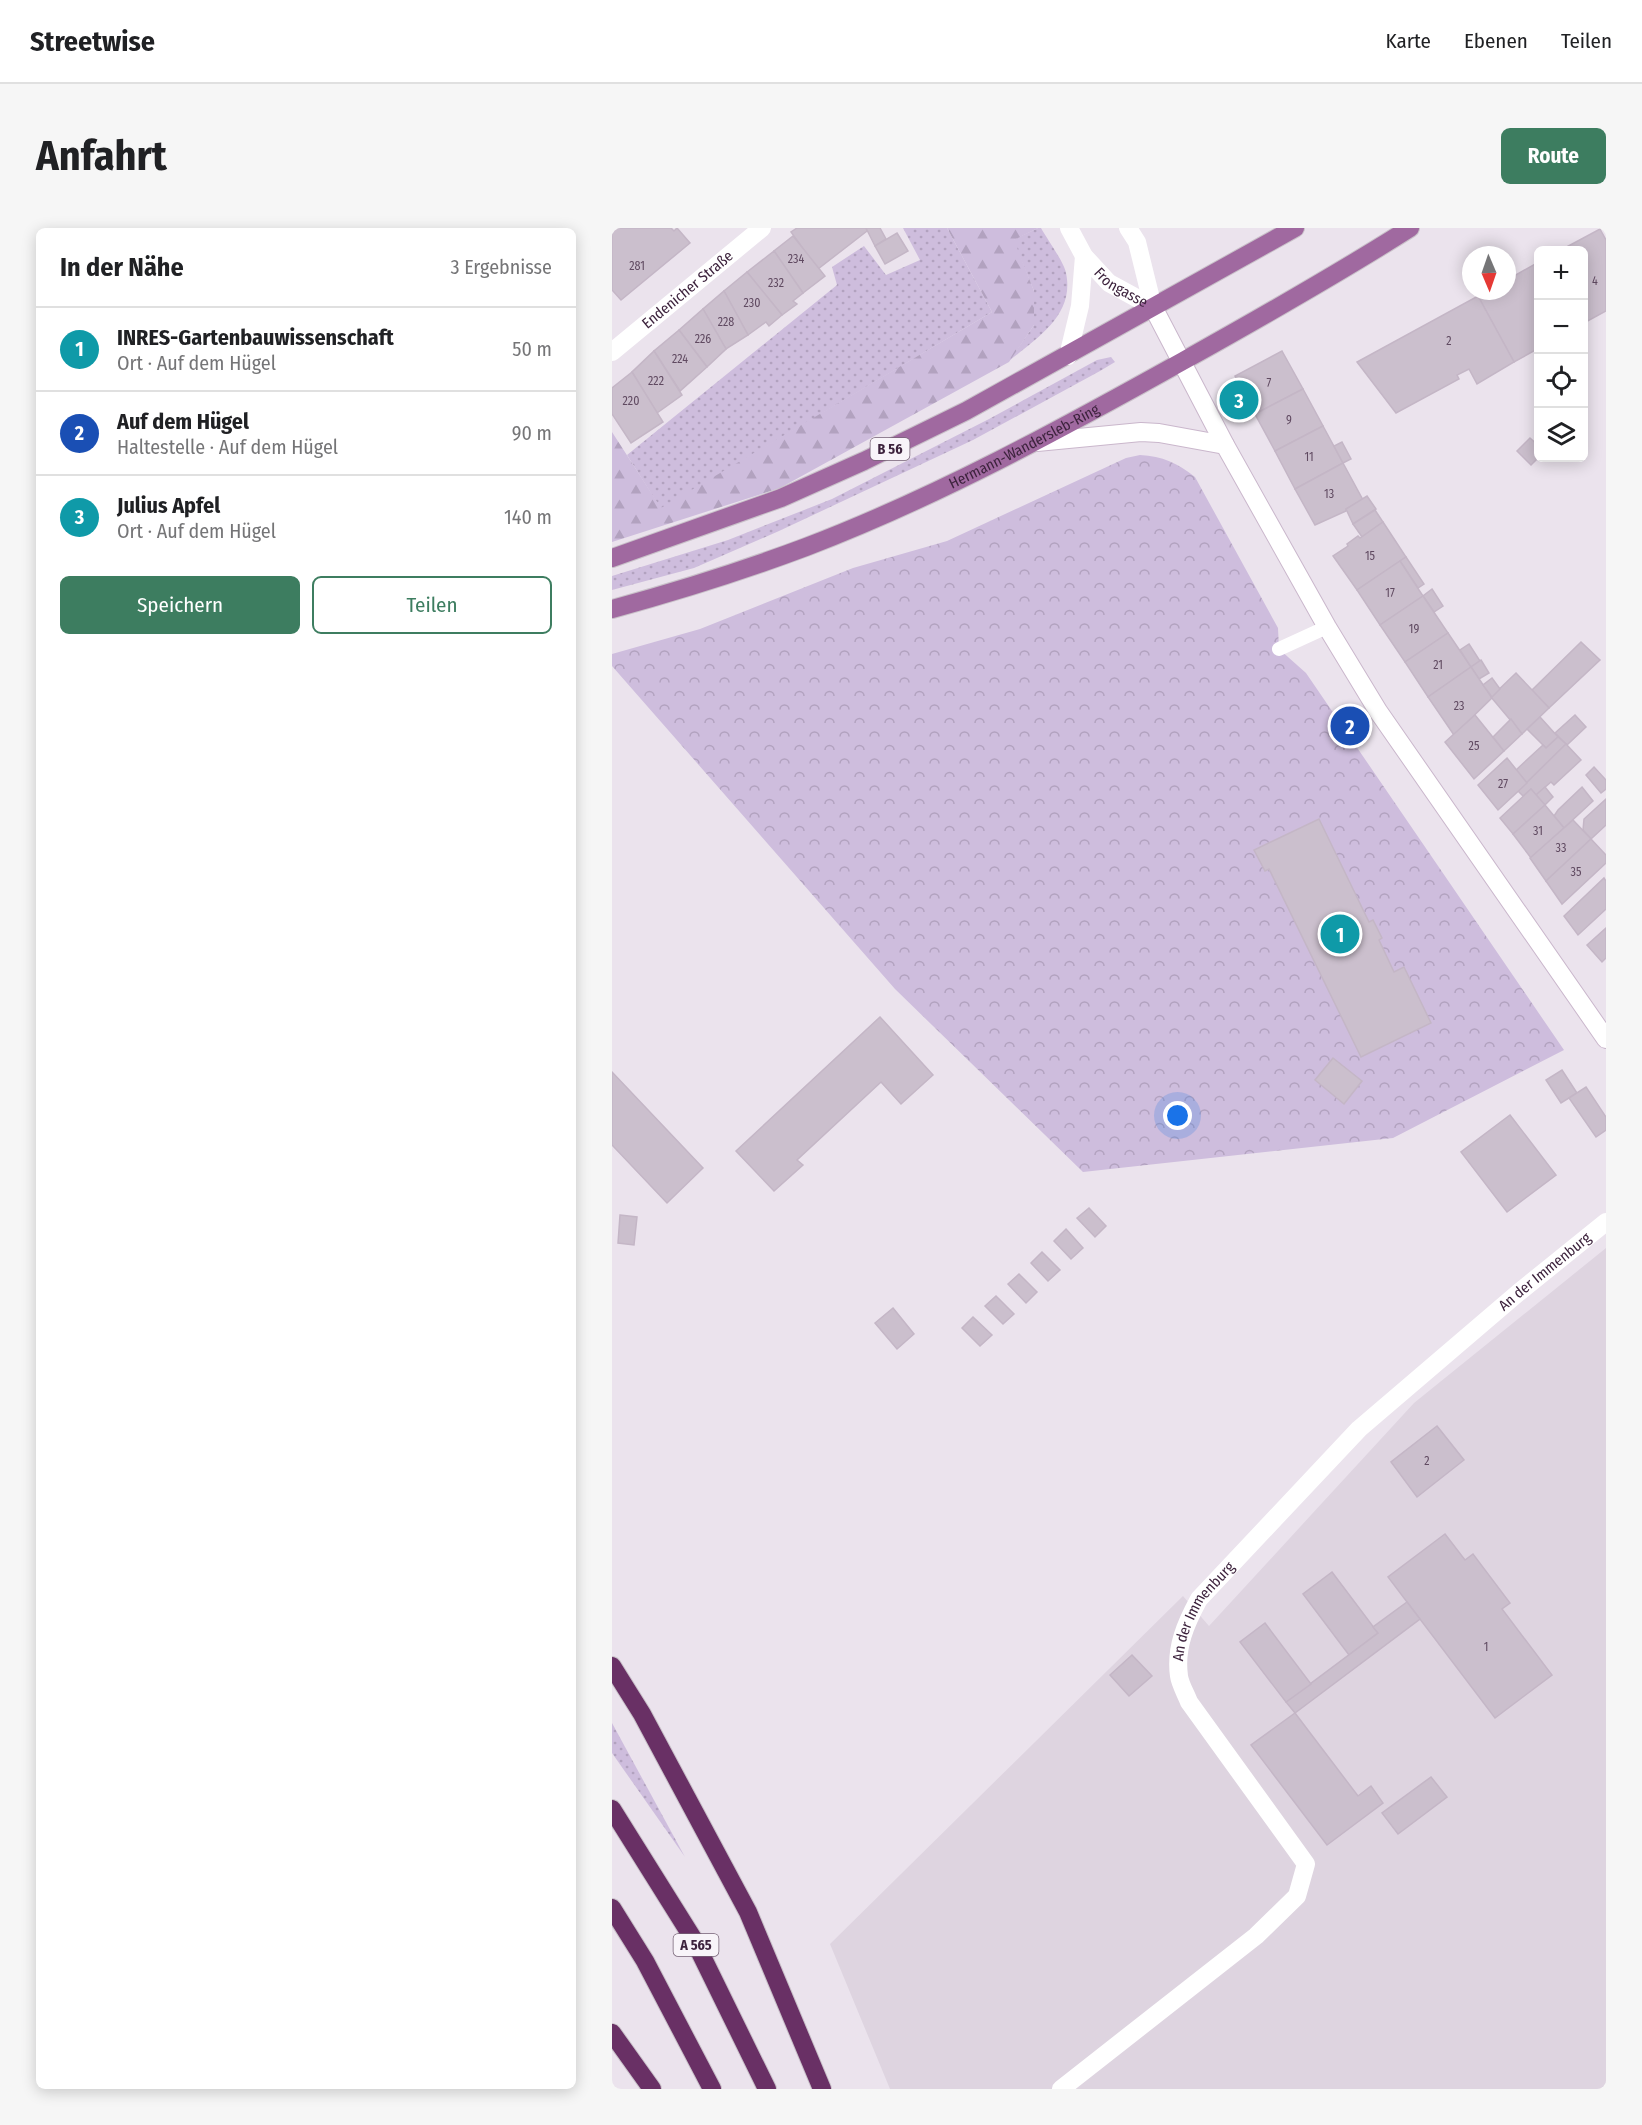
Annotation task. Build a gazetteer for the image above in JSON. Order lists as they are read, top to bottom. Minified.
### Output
{"streets":{"highway":["A 565"],"main road":["Hermann-Wandersleb-Ring","B 56"],"street":["Frongasse","Endenicher Straße","An der Immenburg"]},"crossings":[["Frongasse","B 56"]],"house_numbers":["234","281","4","232","230","228","226","2","224","222","7","220","9","11","13","15","17","19","21","23","25","27","31","33","35","2","1"],"north":"bottom","page":{"header":"Streetwise","nav":["Karte","Ebenen","Teilen"],"buttons":["Route",["Speichern","Teilen"]],"title":"Anfahrt","heading":["In der Nähe","3 Ergebnisse"],"map_buttons":["+","−"],"list":[{"mark":"1","name":"INRES-Gartenbauwissenschaft","note":"Ort · Auf dem Hügel","value":"50 m"},{"mark":"2","name":"Auf dem Hügel","note":"Haltestelle · Auf dem Hügel","value":"90 m"},{"mark":"3","name":"Julius Apfel","note":"Ort · Auf dem Hügel","value":"140 m"}],"pins":["3","2","1"]}}
